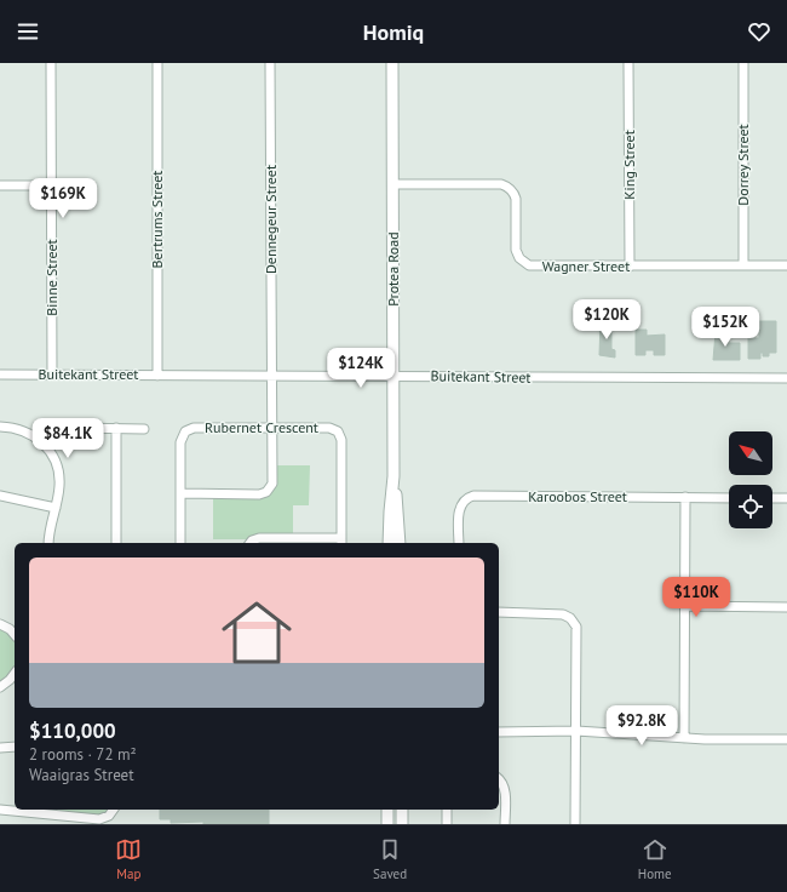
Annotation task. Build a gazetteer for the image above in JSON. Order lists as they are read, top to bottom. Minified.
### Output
{"streets":{"street":["King Street","Dorrey Street","Bertrums Street","Dennegeur Street","Wagner Street","Protea Road","Binne Street","Buitekant Street","Rubernet Crescent","Karoobos Street"]},"crossings":[["King Street","Wagner Street"],["Dorrey Street","Wagner Street"],["Bertrums Street","Buitekant Street"],["Dennegeur Street","Buitekant Street"],["Dennegeur Street","Rubernet Crescent"],["Wagner Street","Protea Road"],["Protea Road","Buitekant Street"],["Binne Street","Buitekant Street"]],"north":"top left","page":{"header":"Homiq","price":["$169K","$120K","$152K","$124K","$84.1K","$110K","$92.8K"],"list":[{"name":"$110,000","note":"2 rooms · 72 m² · Waaigras Street"}],"tabs":["Map","Saved","Home"]}}
